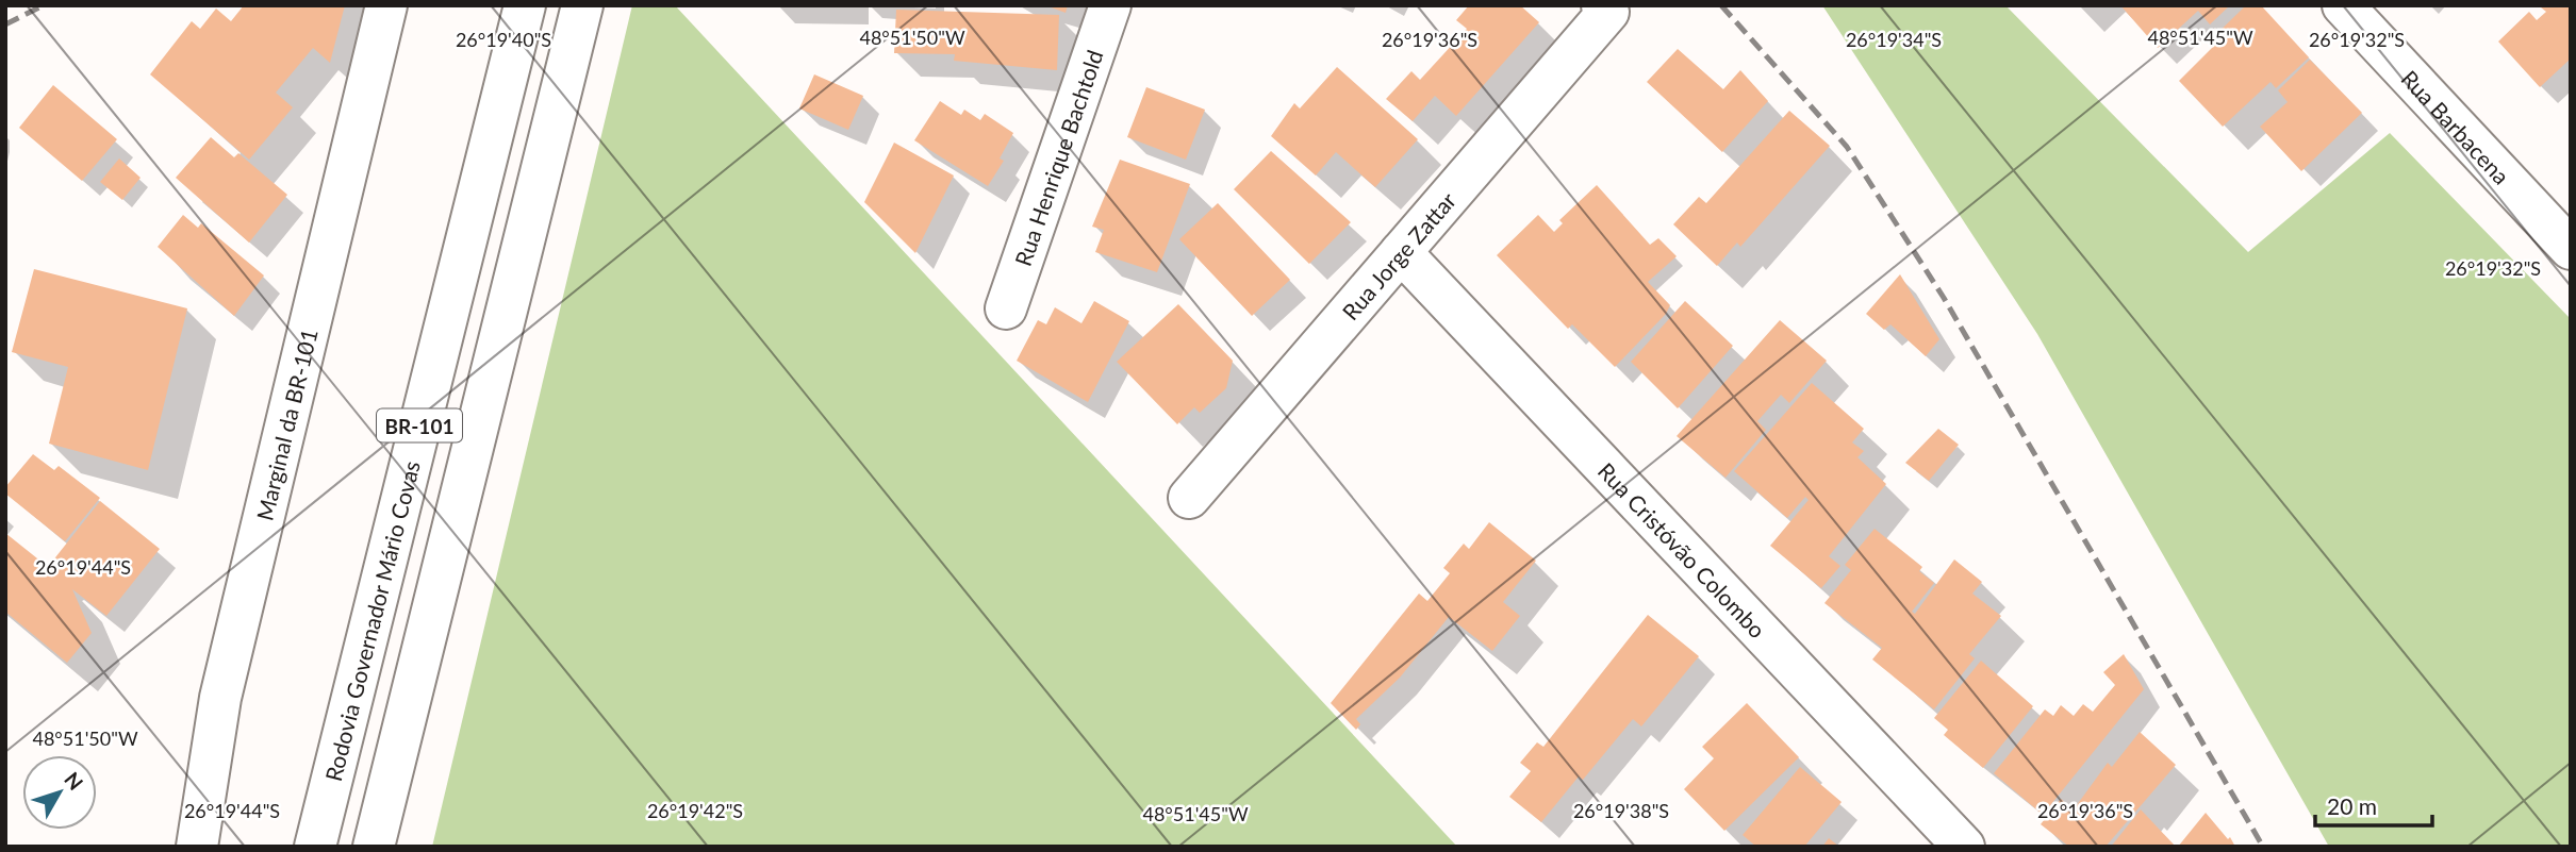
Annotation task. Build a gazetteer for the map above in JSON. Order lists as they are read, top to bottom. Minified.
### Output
{"streets":{"main road":["Rua Barbacena","Rua Henrique Bachtold","Rua Jorge Zattar","Marginal da BR-101","BR-101","Rua Cristóvão Colombo","Rodovia Governador Mário Covas"]},"crossings":[["Rua Jorge Zattar","Rua Cristóvão Colombo"]],"scale_bar":"20 m","north":"top right","coordinates":["48°51'50\"W","48°51'45\"W","26°19'40\"S","26°19'36\"S","26°19'34\"S","26°19'32\"S","26°19'44\"S","26°19'42\"S","26°19'38\"S"]}
